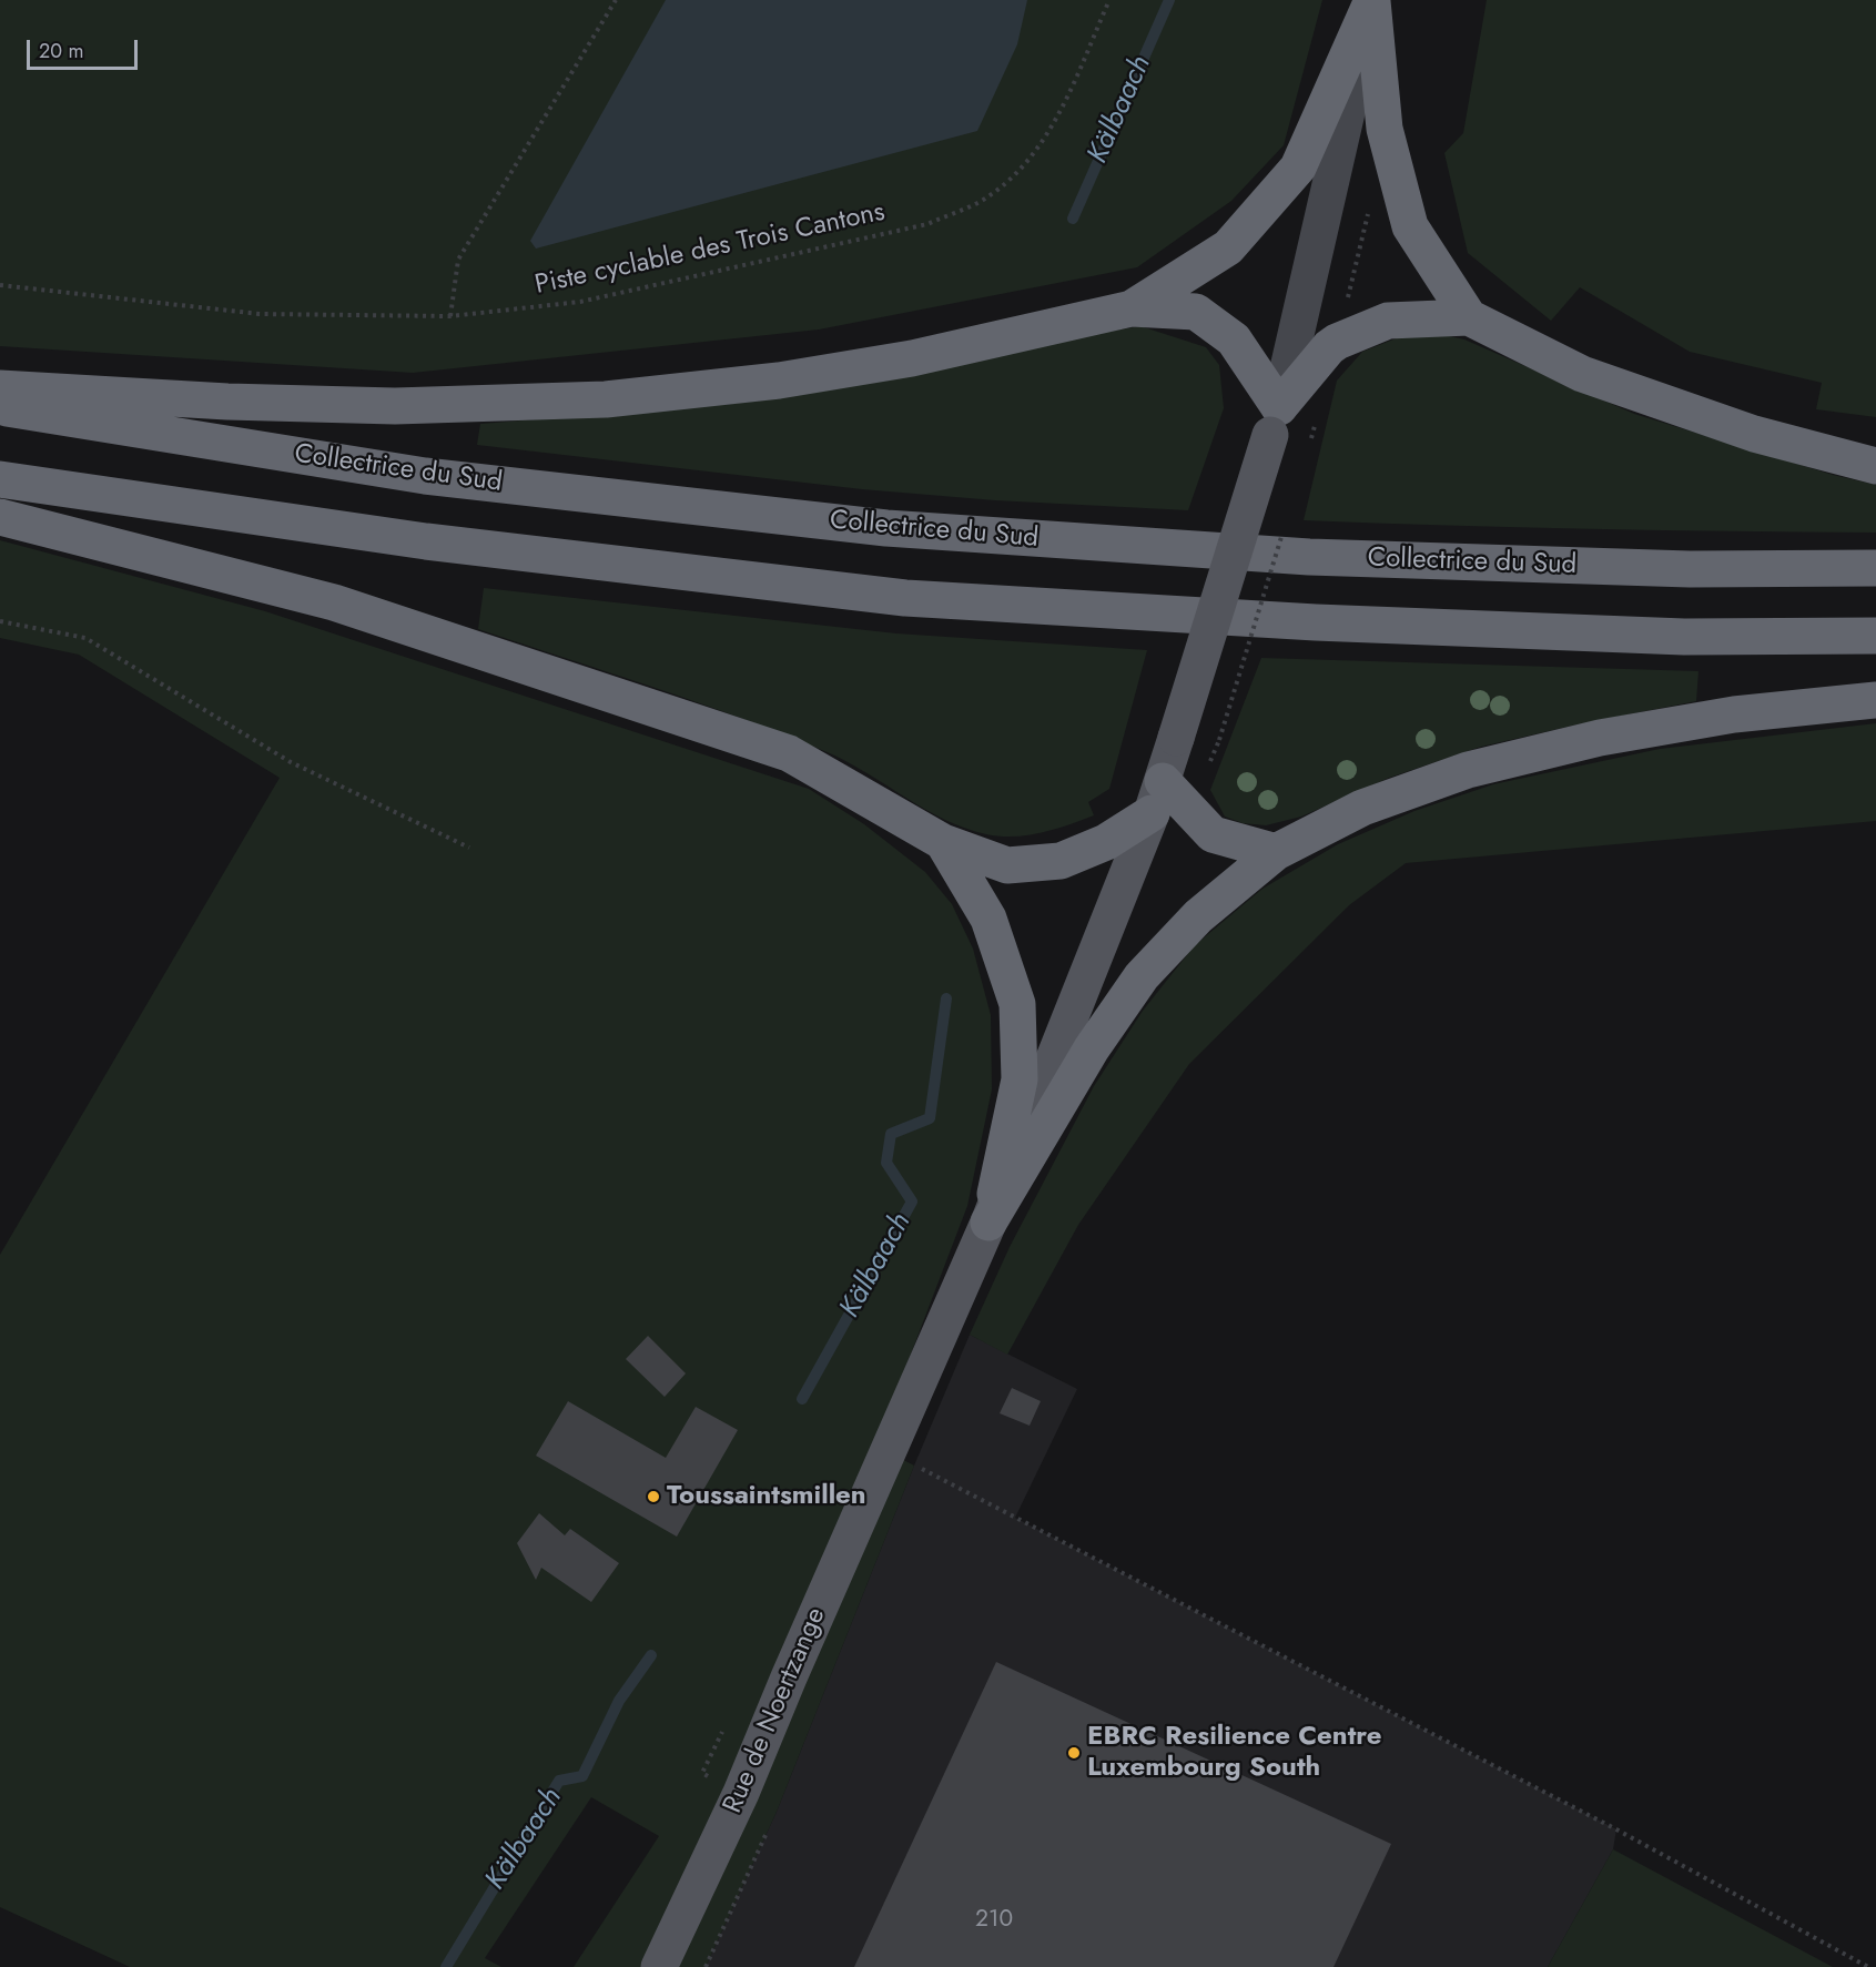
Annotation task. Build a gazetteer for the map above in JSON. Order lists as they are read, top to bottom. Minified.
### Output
{"streets":{"highway":["Collectrice du Sud"],"main road":["Rue de Noertzange"],"path":["Piste cyclable des Trois Cantons"]},"water":["Kälbaach"],"places":["Toussaintsmillen","EBRC Resilience Centre Luxembourg South"],"house_numbers":["210"],"scale_bar":"20 m"}
